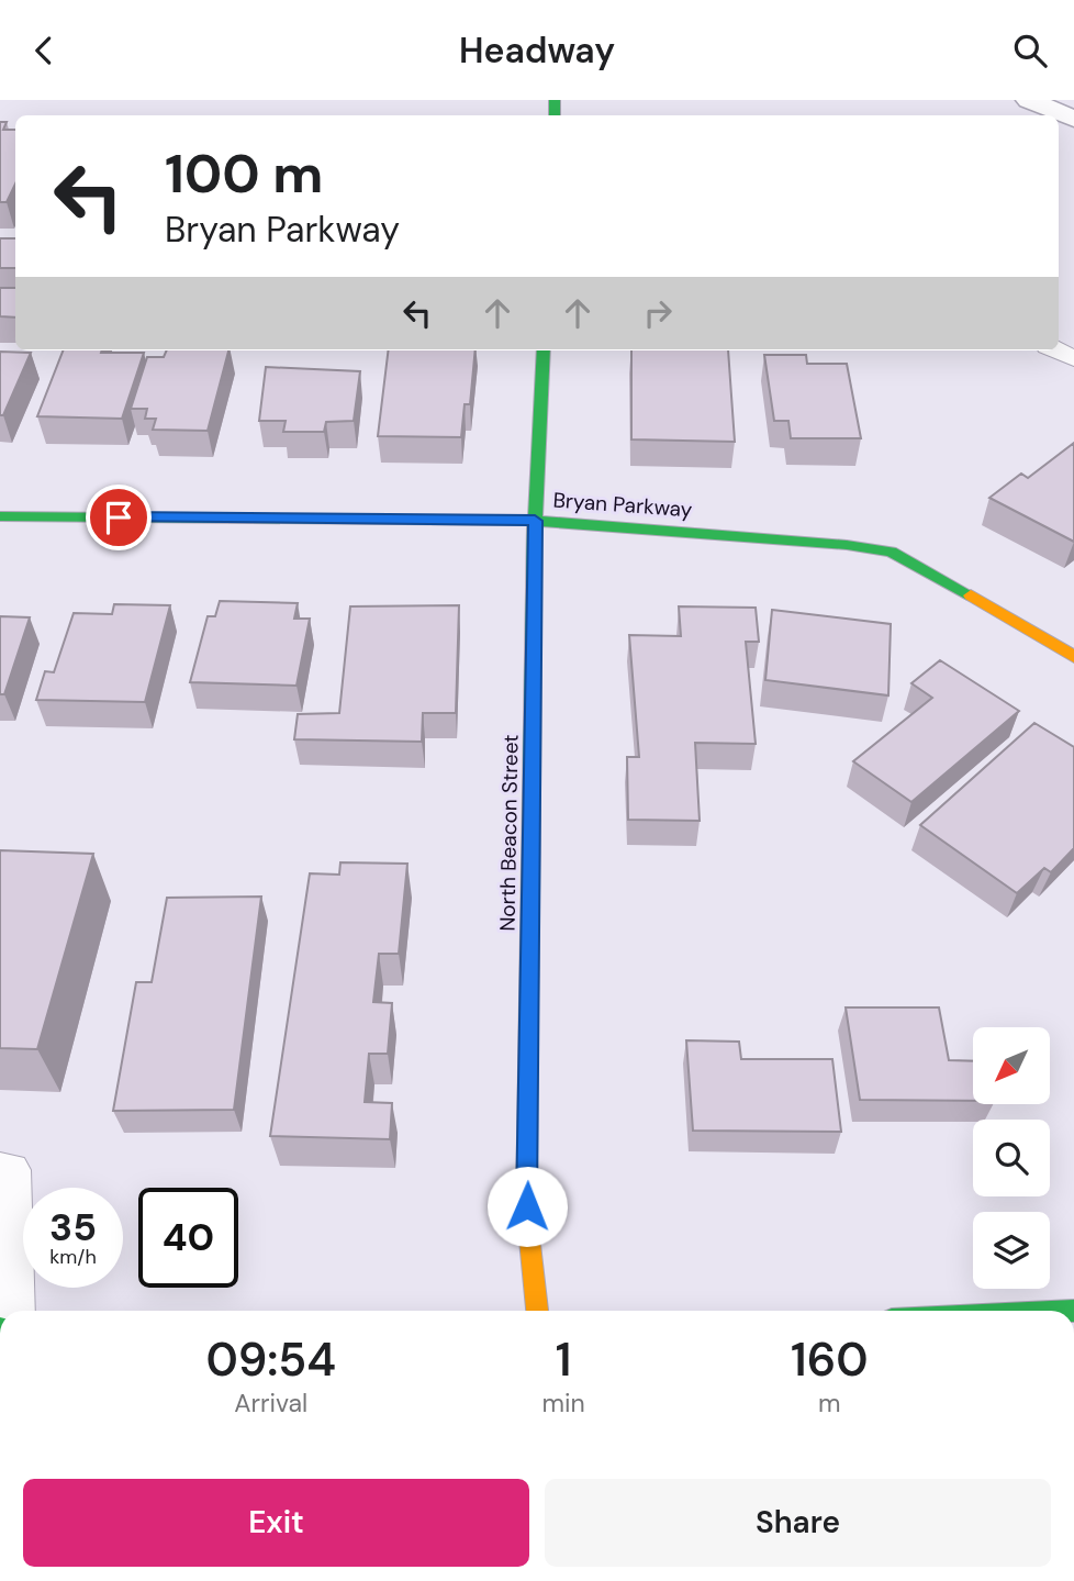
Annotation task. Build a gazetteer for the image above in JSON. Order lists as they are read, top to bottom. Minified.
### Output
{"streets":{"street":["Bryan Parkway","North Beacon Street"]},"crossings":[["Bryan Parkway","North Beacon Street"]],"north":"bottom left","page":{"header":"Headway","turn":["100 m","Bryan Parkway"],"speed":"35 km/h","limit":"40","eta":["09:54","Arrival","1","min","160","m"],"buttons":["Exit","Share"]}}
